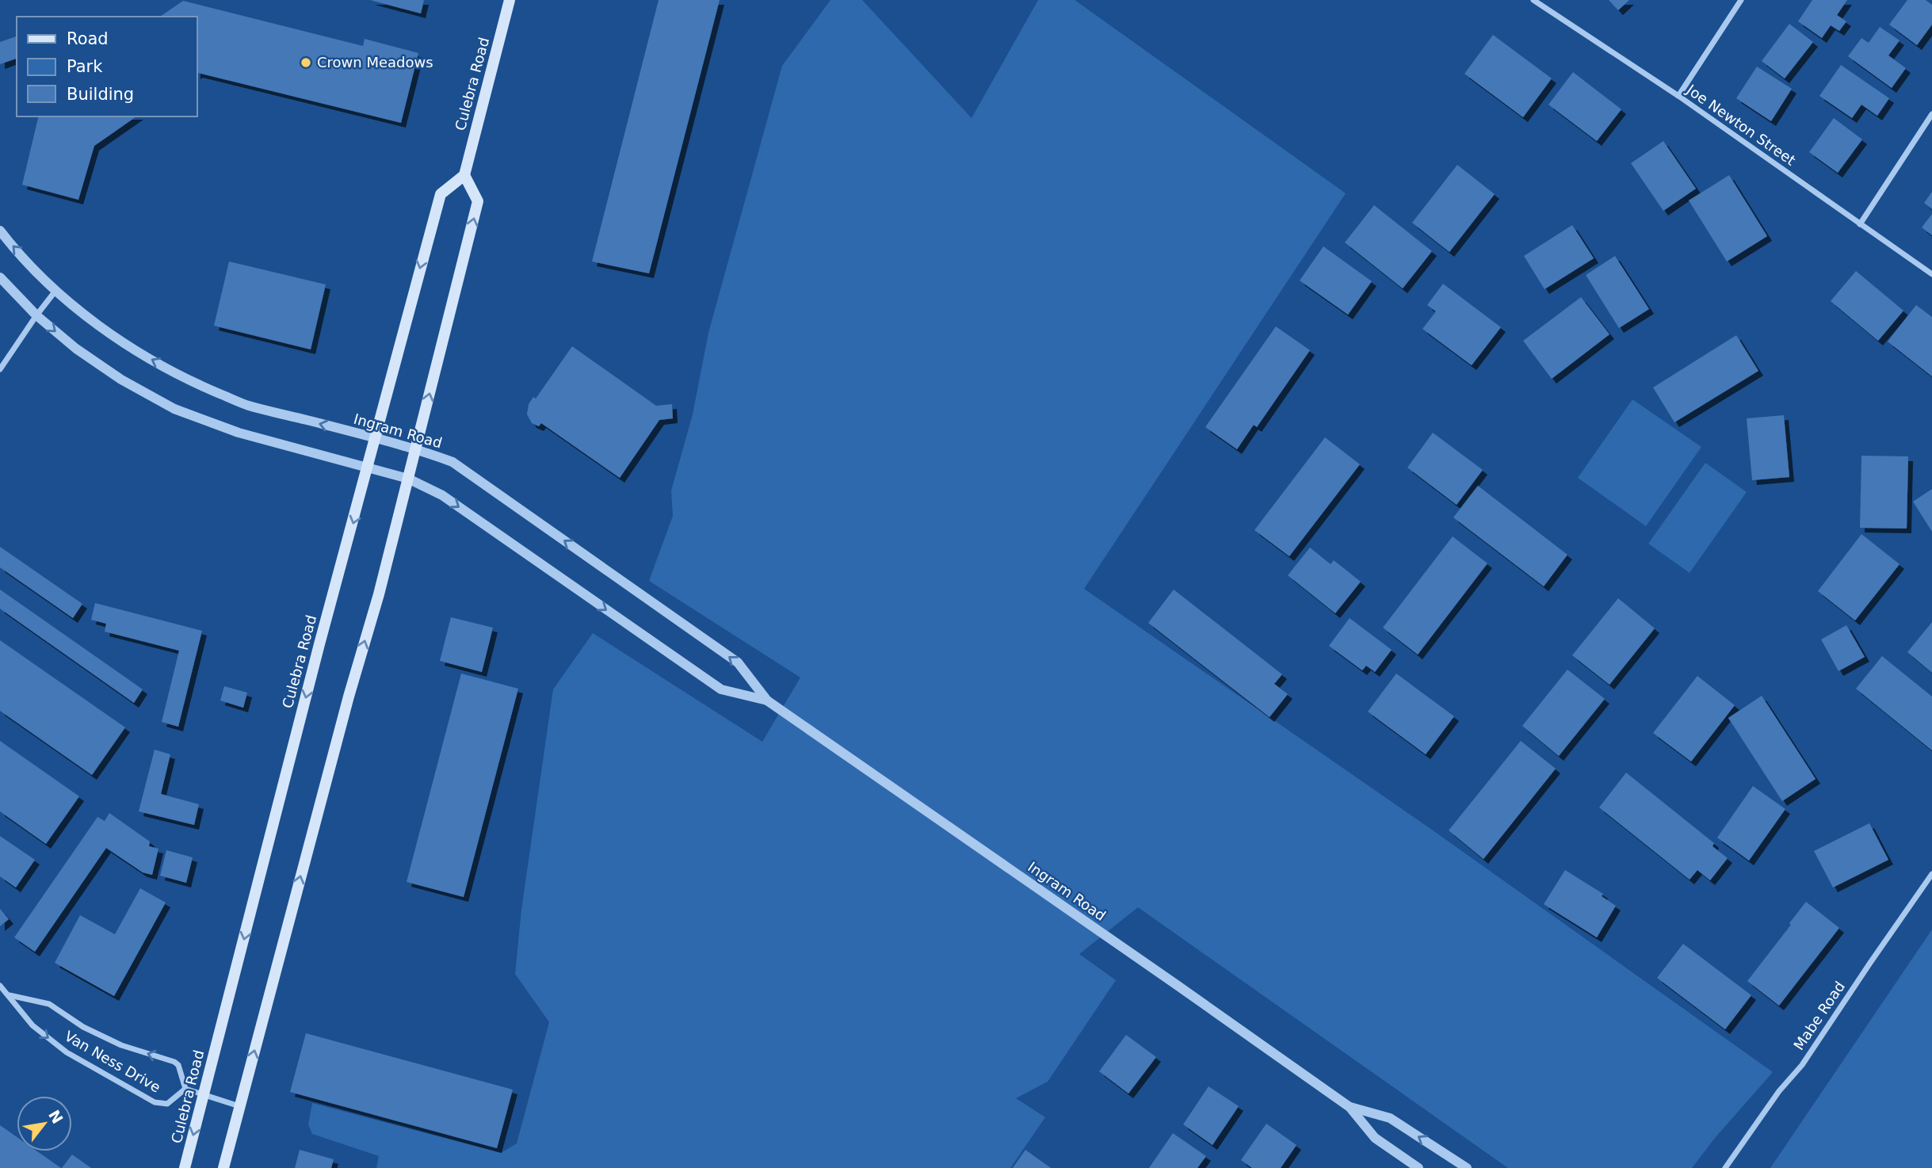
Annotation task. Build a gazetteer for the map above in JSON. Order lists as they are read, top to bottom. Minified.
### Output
{"streets":{"main road":["Culebra Road"],"street":["Joe Newton Street","Ingram Road","Mabe Road","Van Ness Drive"]},"crossings":[["Culebra Road","Ingram Road"]],"places":["Crown Meadows"],"legend":["Road","Park","Building"],"north":"top right"}
